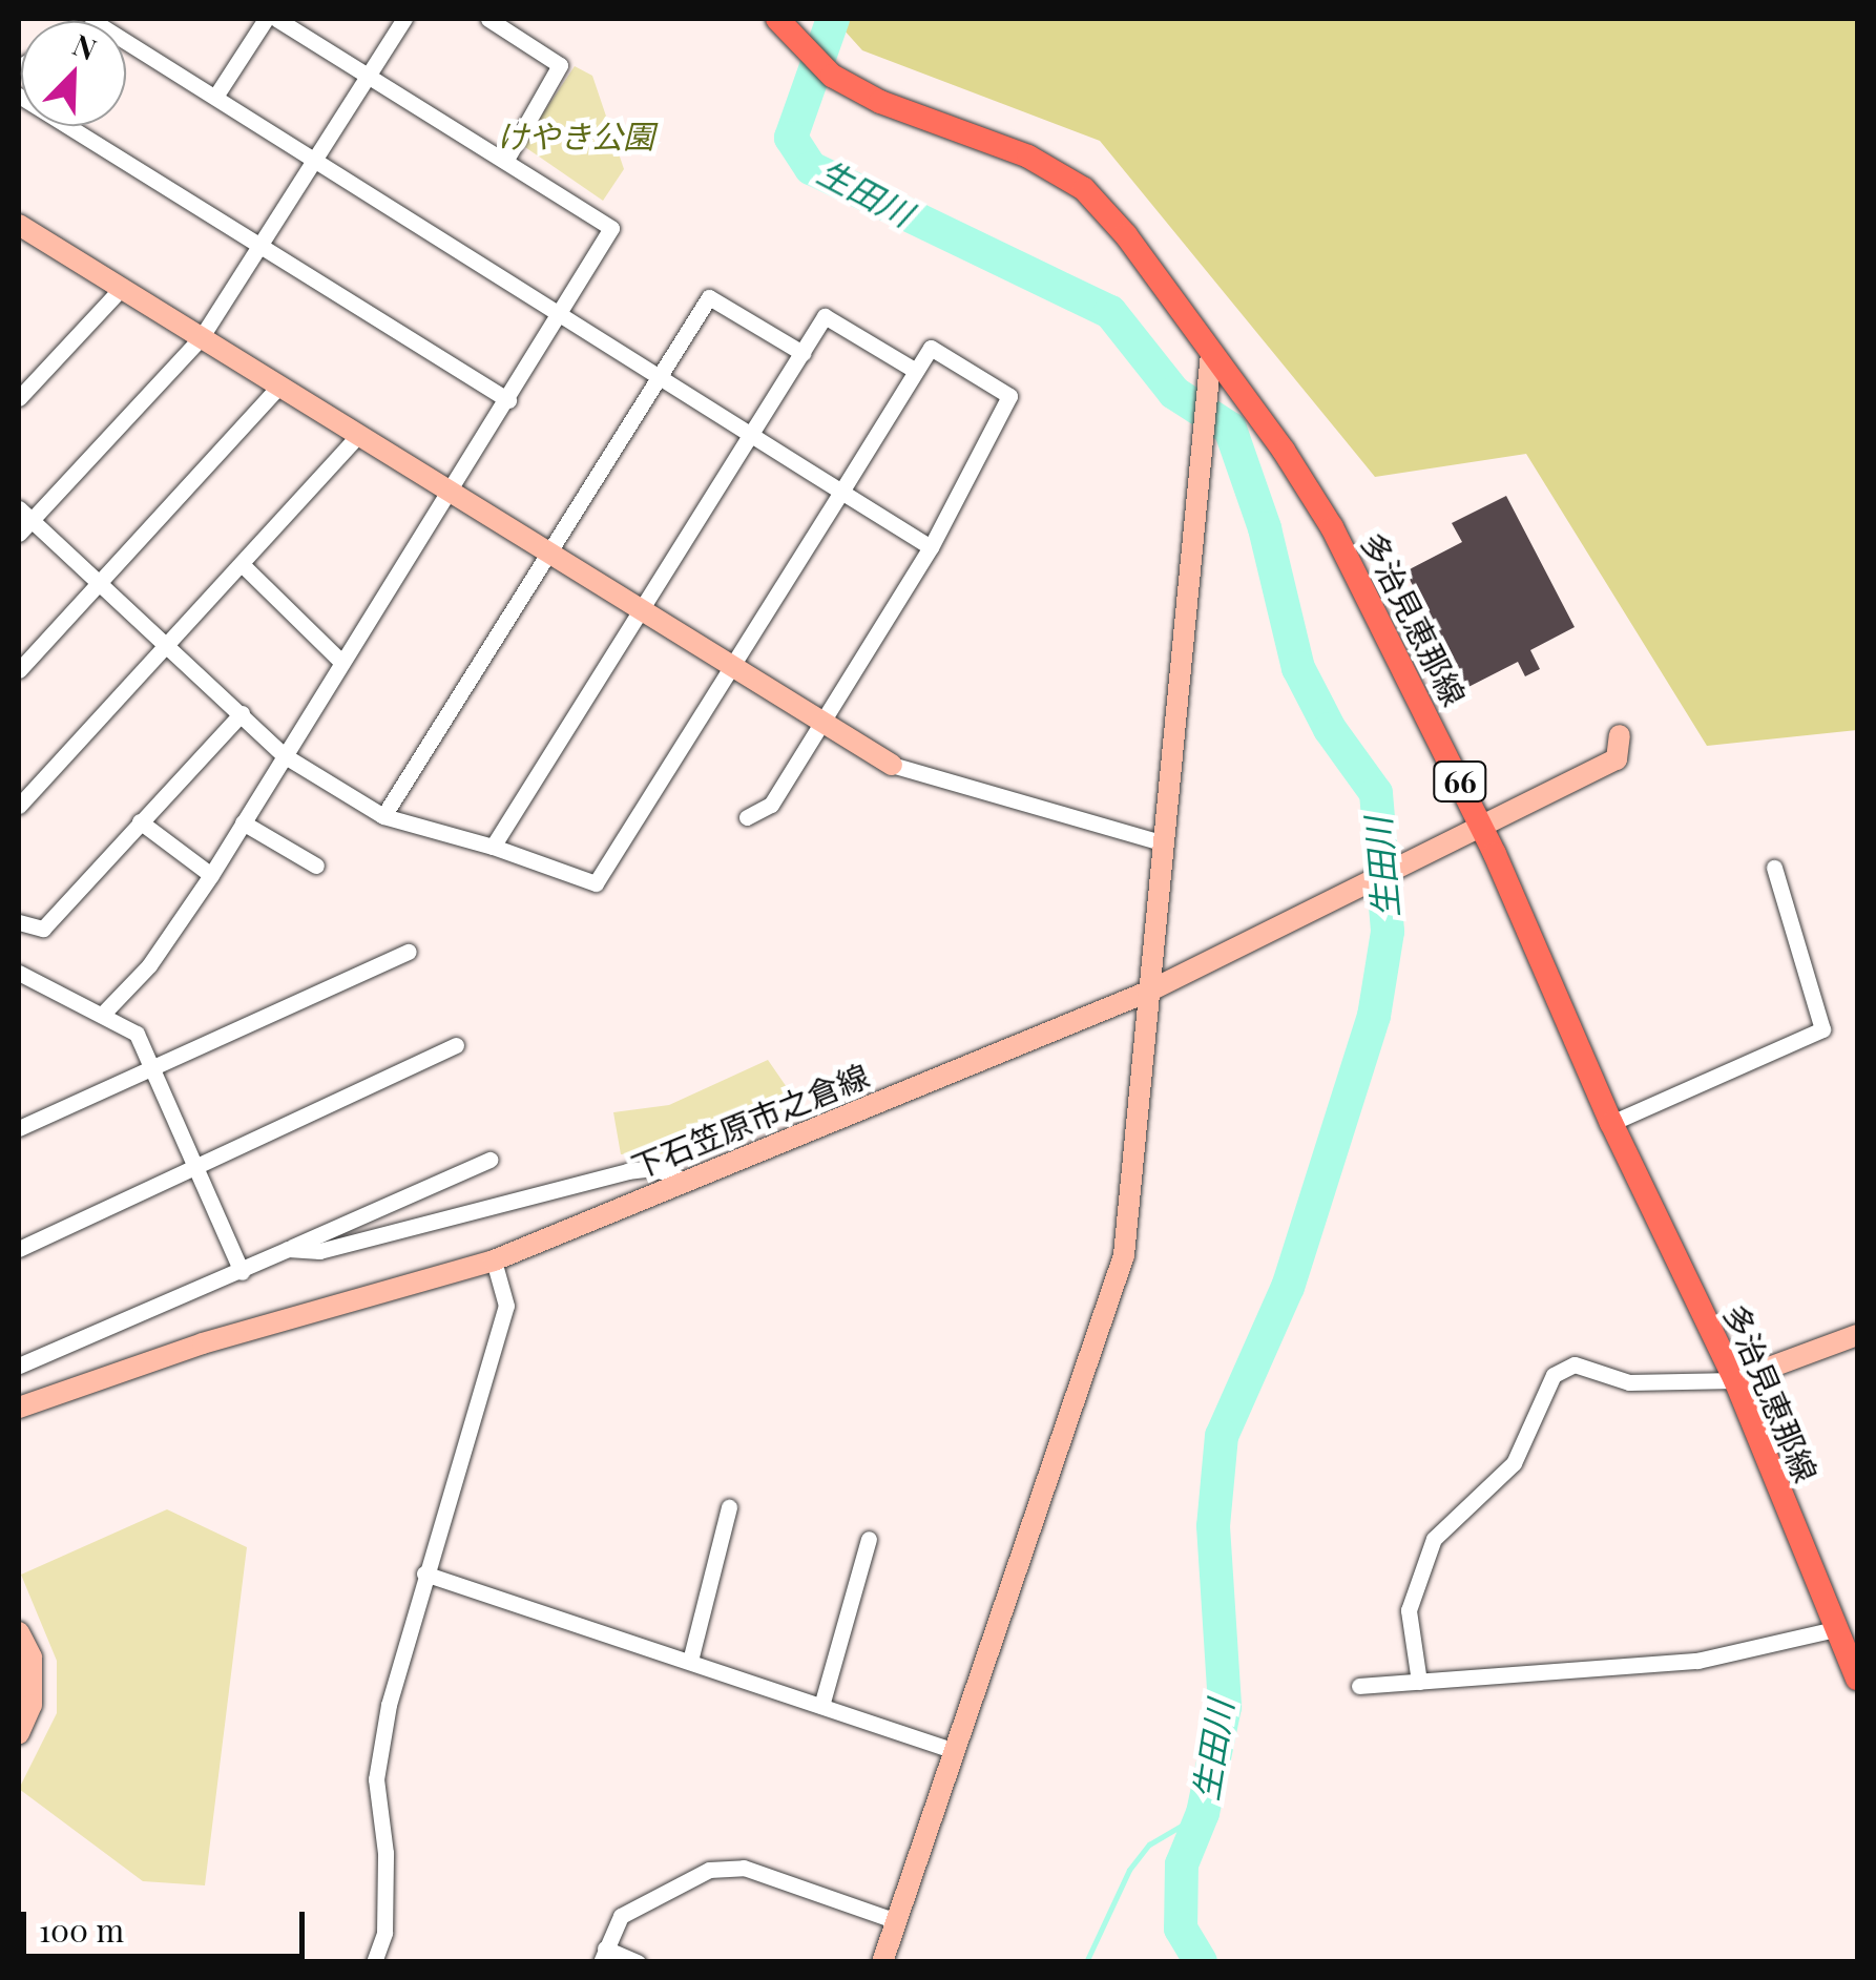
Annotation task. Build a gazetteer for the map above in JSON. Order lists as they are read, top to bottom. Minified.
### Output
{"streets":{"main road":["多治見恵那線","66"],"street":["下石笠原市之倉線"]},"crossings":[["多治見恵那線","下石笠原市之倉線"]],"water":["生田川"],"parks":["けやき公園"],"scale_bar":"100 m","north":"top right"}
